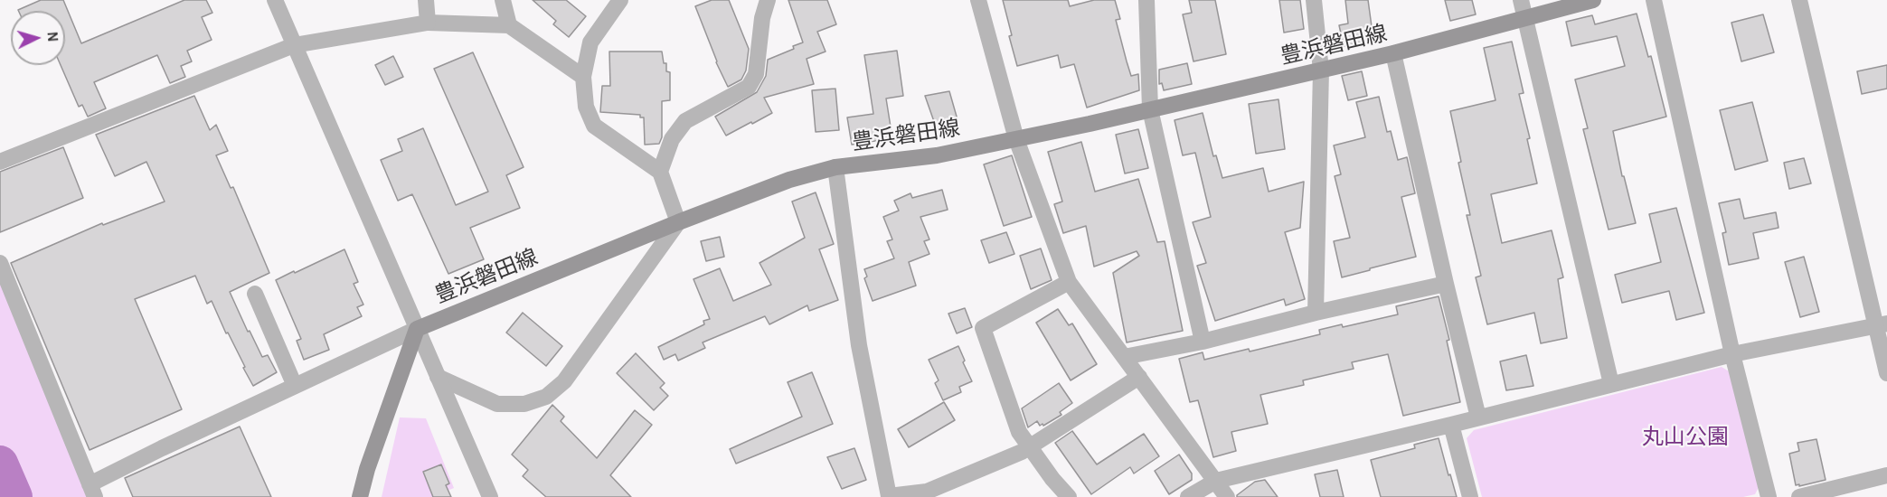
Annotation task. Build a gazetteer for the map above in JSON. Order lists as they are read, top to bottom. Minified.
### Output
{"streets":{"main road":["豊浜磐田線"]},"parks":["丸山公園"],"north":"right"}
